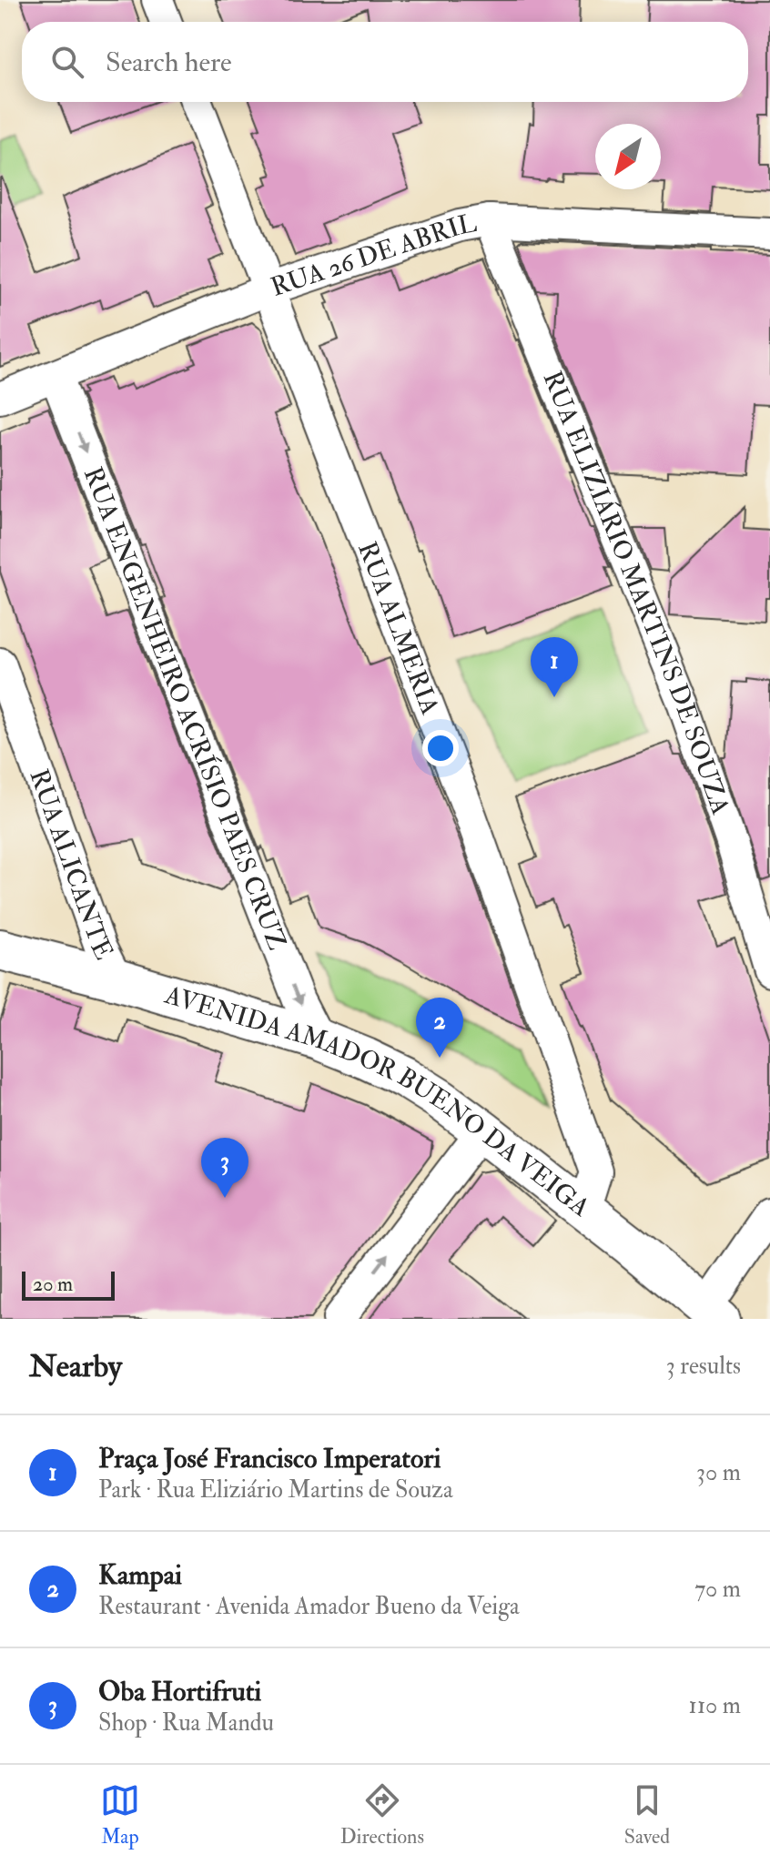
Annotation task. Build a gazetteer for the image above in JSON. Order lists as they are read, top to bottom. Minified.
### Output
{"streets":{"main road":["AVENIDA AMADOR BUENO DA VEIGA"],"street":["RUA 26 DE ABRIL","RUA ELIZIÁRIO MARTINS DE SOUZA","RUA ALMERIA","RUA ENGENHEIRO ACRÍSIO PAES CRUZ","RUA ALICANTE"]},"crossings":[["RUA 26 DE ABRIL","RUA ELIZIÁRIO MARTINS DE SOUZA"],["RUA 26 DE ABRIL","RUA ALMERIA"],["RUA 26 DE ABRIL","RUA ENGENHEIRO ACRÍSIO PAES CRUZ"],["RUA ALMERIA","AVENIDA AMADOR BUENO DA VEIGA"],["RUA ENGENHEIRO ACRÍSIO PAES CRUZ","AVENIDA AMADOR BUENO DA VEIGA"],["RUA ALICANTE","AVENIDA AMADOR BUENO DA VEIGA"]],"one_way":["RUA ENGENHEIRO ACRÍSIO PAES CRUZ"],"scale_bar":"20 m","north":"bottom left","page":{"search":"Search here","pins":["1","2","3"],"scale":"20 m","heading":["Nearby","3 results"],"list":[{"mark":"1","name":"Praça José Francisco Imperatori","note":"Park · Rua Eliziário Martins de Souza","value":"30 m"},{"mark":"2","name":"Kampai","note":"Restaurant · Avenida Amador Bueno da Veiga","value":"70 m"},{"mark":"3","name":"Oba Hortifruti","note":"Shop · Rua Mandu","value":"110 m"}],"nav":["Map","Directions","Saved"]}}
